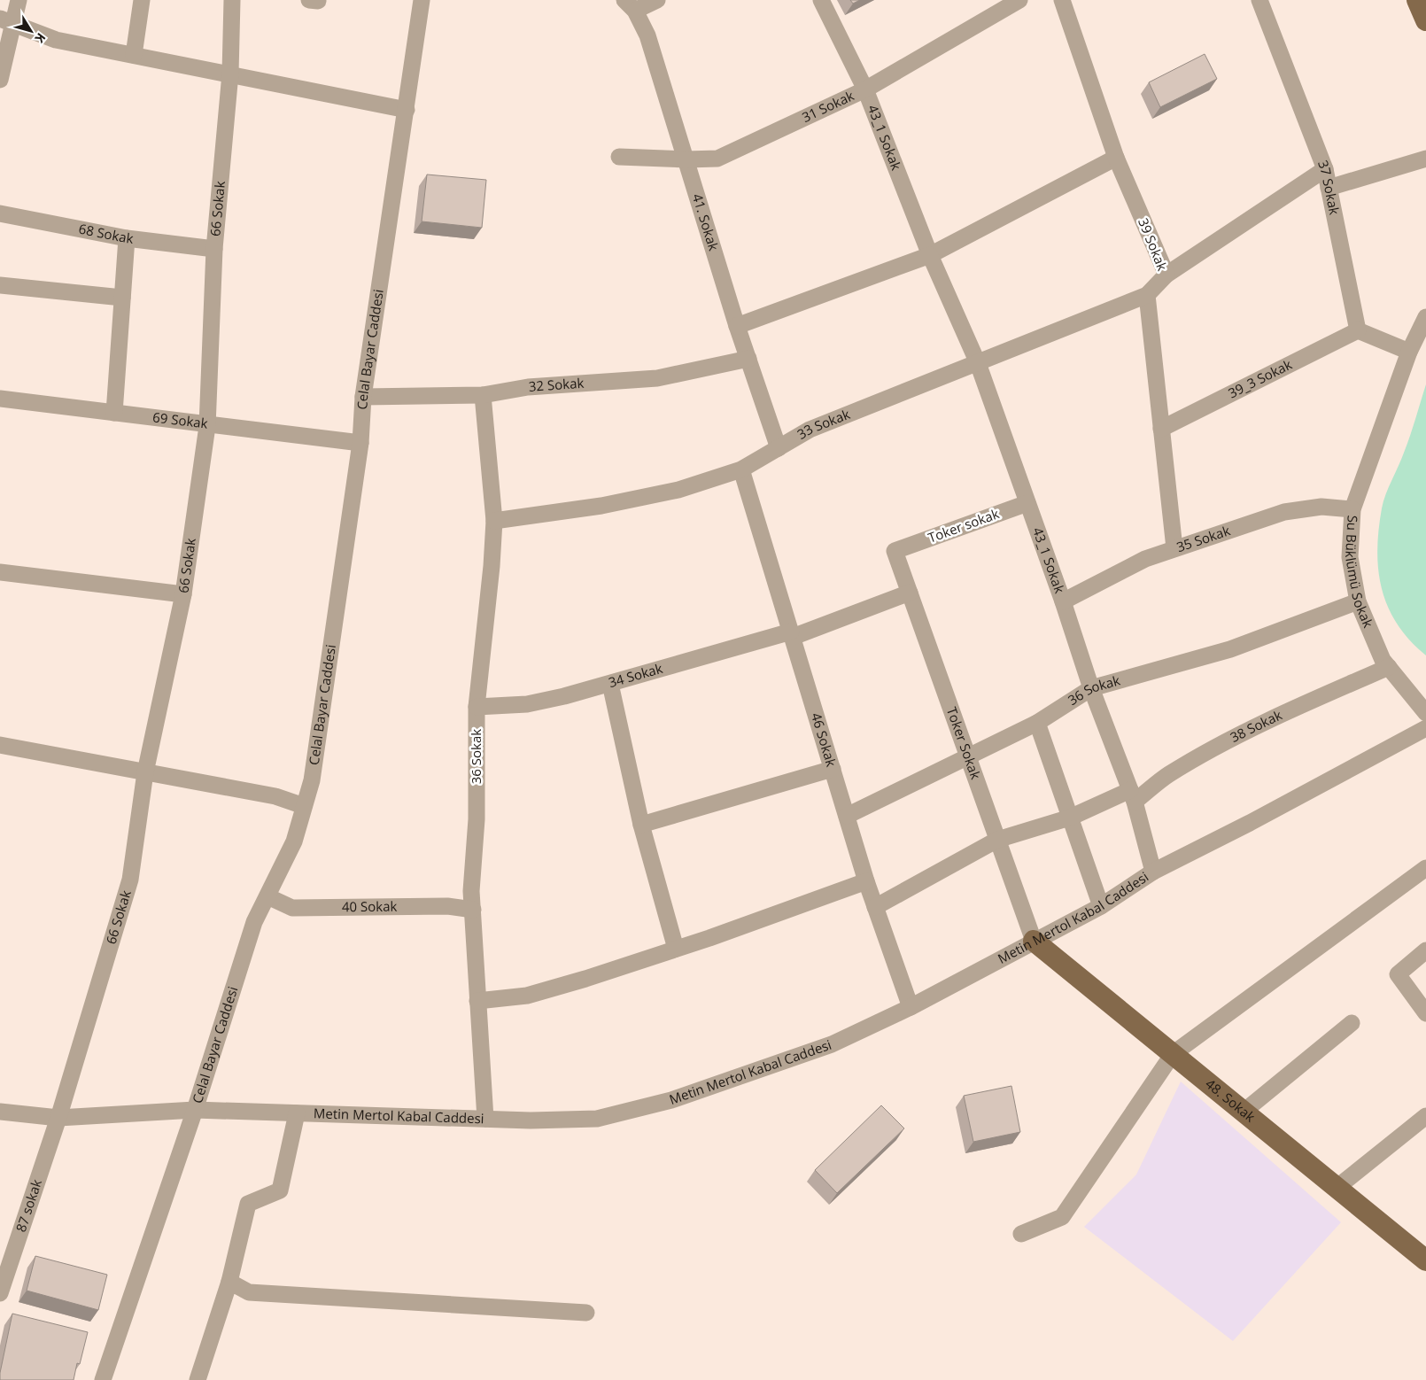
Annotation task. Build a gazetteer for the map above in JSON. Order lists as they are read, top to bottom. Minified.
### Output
{"streets":{"main road":["48. Sokak"],"street":["31 Sokak","43_1 Sokak","37 Sokak","66 Sokak","41. Sokak","68 Sokak","39 Sokak","Celal Bayar Caddesi","39_3 Sokak","32 Sokak","69 Sokak","33 Sokak","Toker sokak","35 Sokak","Su Büklümü Sokak","34 Sokak","36 Sokak","38 Sokak","46 Sokak","Toker Sokak","40 Sokak","Metin Mertol Kabal Caddesi","87 sokak"]},"crossings":[["31 Sokak","43_1 Sokak"],["31 Sokak","41. Sokak"],["43_1 Sokak","33 Sokak"],["43_1 Sokak","Toker sokak"],["43_1 Sokak","35 Sokak"],["43_1 Sokak","36 Sokak"],["43_1 Sokak","38 Sokak"],["43_1 Sokak","Metin Mertol Kabal Caddesi"],["37 Sokak","39_3 Sokak"],["66 Sokak","68 Sokak"],["66 Sokak","69 Sokak"],["66 Sokak","Metin Mertol Kabal Caddesi"],["66 Sokak","87 sokak"],["41. Sokak","32 Sokak"],["41. Sokak","33 Sokak"],["39 Sokak","33 Sokak"],["Celal Bayar Caddesi","32 Sokak"],["Celal Bayar Caddesi","69 Sokak"],["Celal Bayar Caddesi","40 Sokak"],["Celal Bayar Caddesi","Metin Mertol Kabal Caddesi"],["32 Sokak","36 Sokak"],["33 Sokak","36 Sokak"],["33 Sokak","46 Sokak"],["Toker sokak","Toker Sokak"],["35 Sokak","Su Büklümü Sokak"],["Su Büklümü Sokak","36 Sokak"],["Su Büklümü Sokak","38 Sokak"],["34 Sokak","36 Sokak"],["34 Sokak","46 Sokak"],["34 Sokak","Toker Sokak"],["36 Sokak","46 Sokak"],["36 Sokak","Toker Sokak"],["36 Sokak","40 Sokak"],["36 Sokak","Metin Mertol Kabal Caddesi"],["38 Sokak","46 Sokak"],["38 Sokak","Toker Sokak"],["46 Sokak","Metin Mertol Kabal Caddesi"],["Toker Sokak","Metin Mertol Kabal Caddesi"],["Toker Sokak","48. Sokak"],["Metin Mertol Kabal Caddesi","48. Sokak"],["Metin Mertol Kabal Caddesi","87 sokak"]],"north":"bottom right"}
